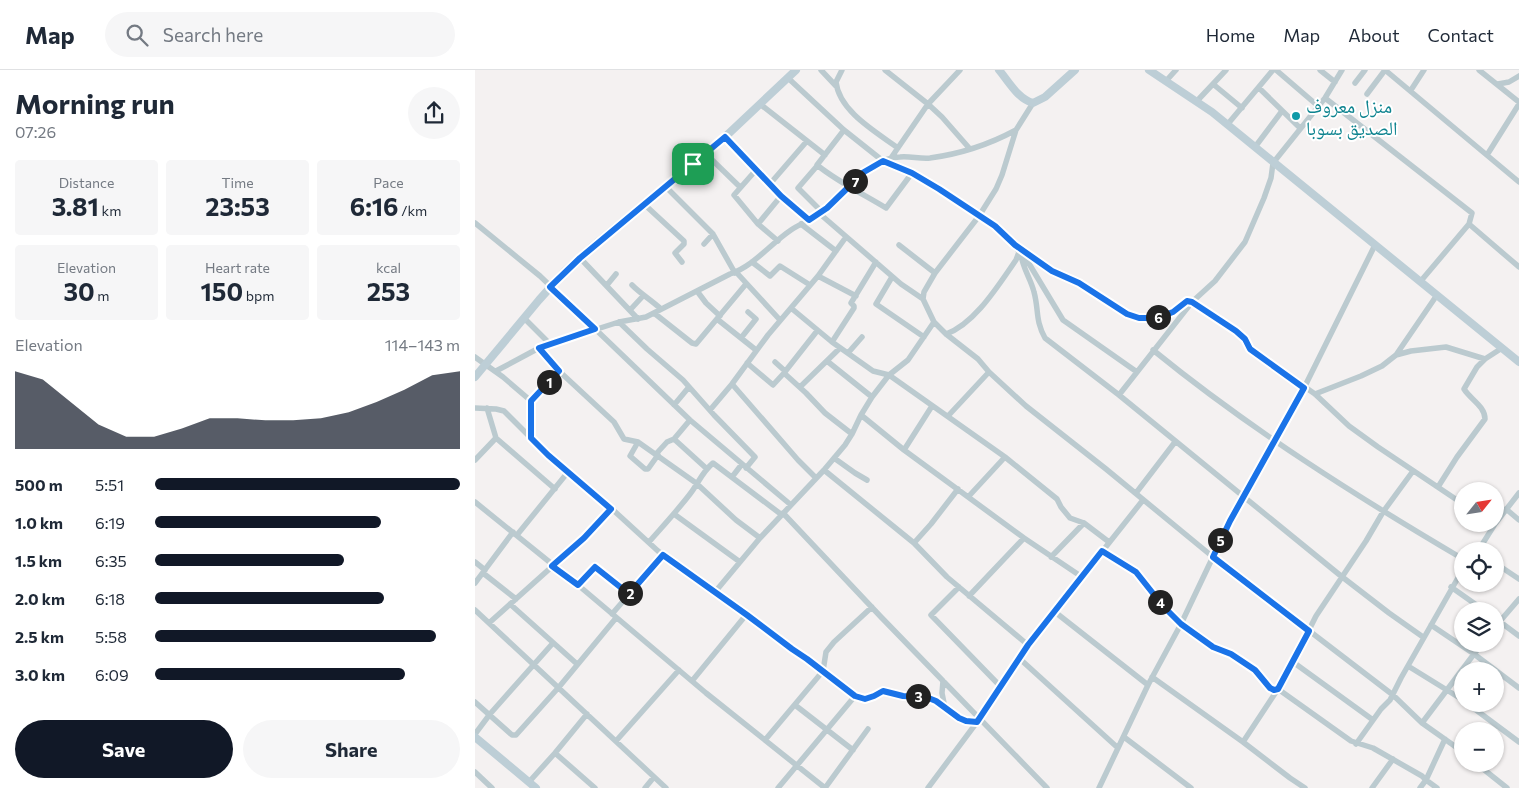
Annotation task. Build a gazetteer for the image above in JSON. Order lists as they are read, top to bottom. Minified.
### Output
{"places":["منزل معروف الصديق بسوبا"],"north":"top right","page":{"header":"Map","search":"Search here","nav":["Home","Map","About","Contact"],"heading":["Morning run","07:26"],"stats":[["Distance","3.81 km"],["Time","23:53"],["Pace","6:16 /km"],["Elevation","30 m"],["Heart rate","150 bpm"],["kcal","253"]],"pins":["7","6","1","5","2","4","3"],"chart":["Elevation","114–143 m"],"list":[{"name":"500 m","note":"5:51"},{"name":"1.0 km","note":"6:19"},{"name":"1.5 km","note":"6:35"},{"name":"2.0 km","note":"6:18"},{"name":"2.5 km","note":"5:58"},{"name":"3.0 km","note":"6:09"}],"map_buttons":["+","−"],"buttons":["Save","Share"]}}
